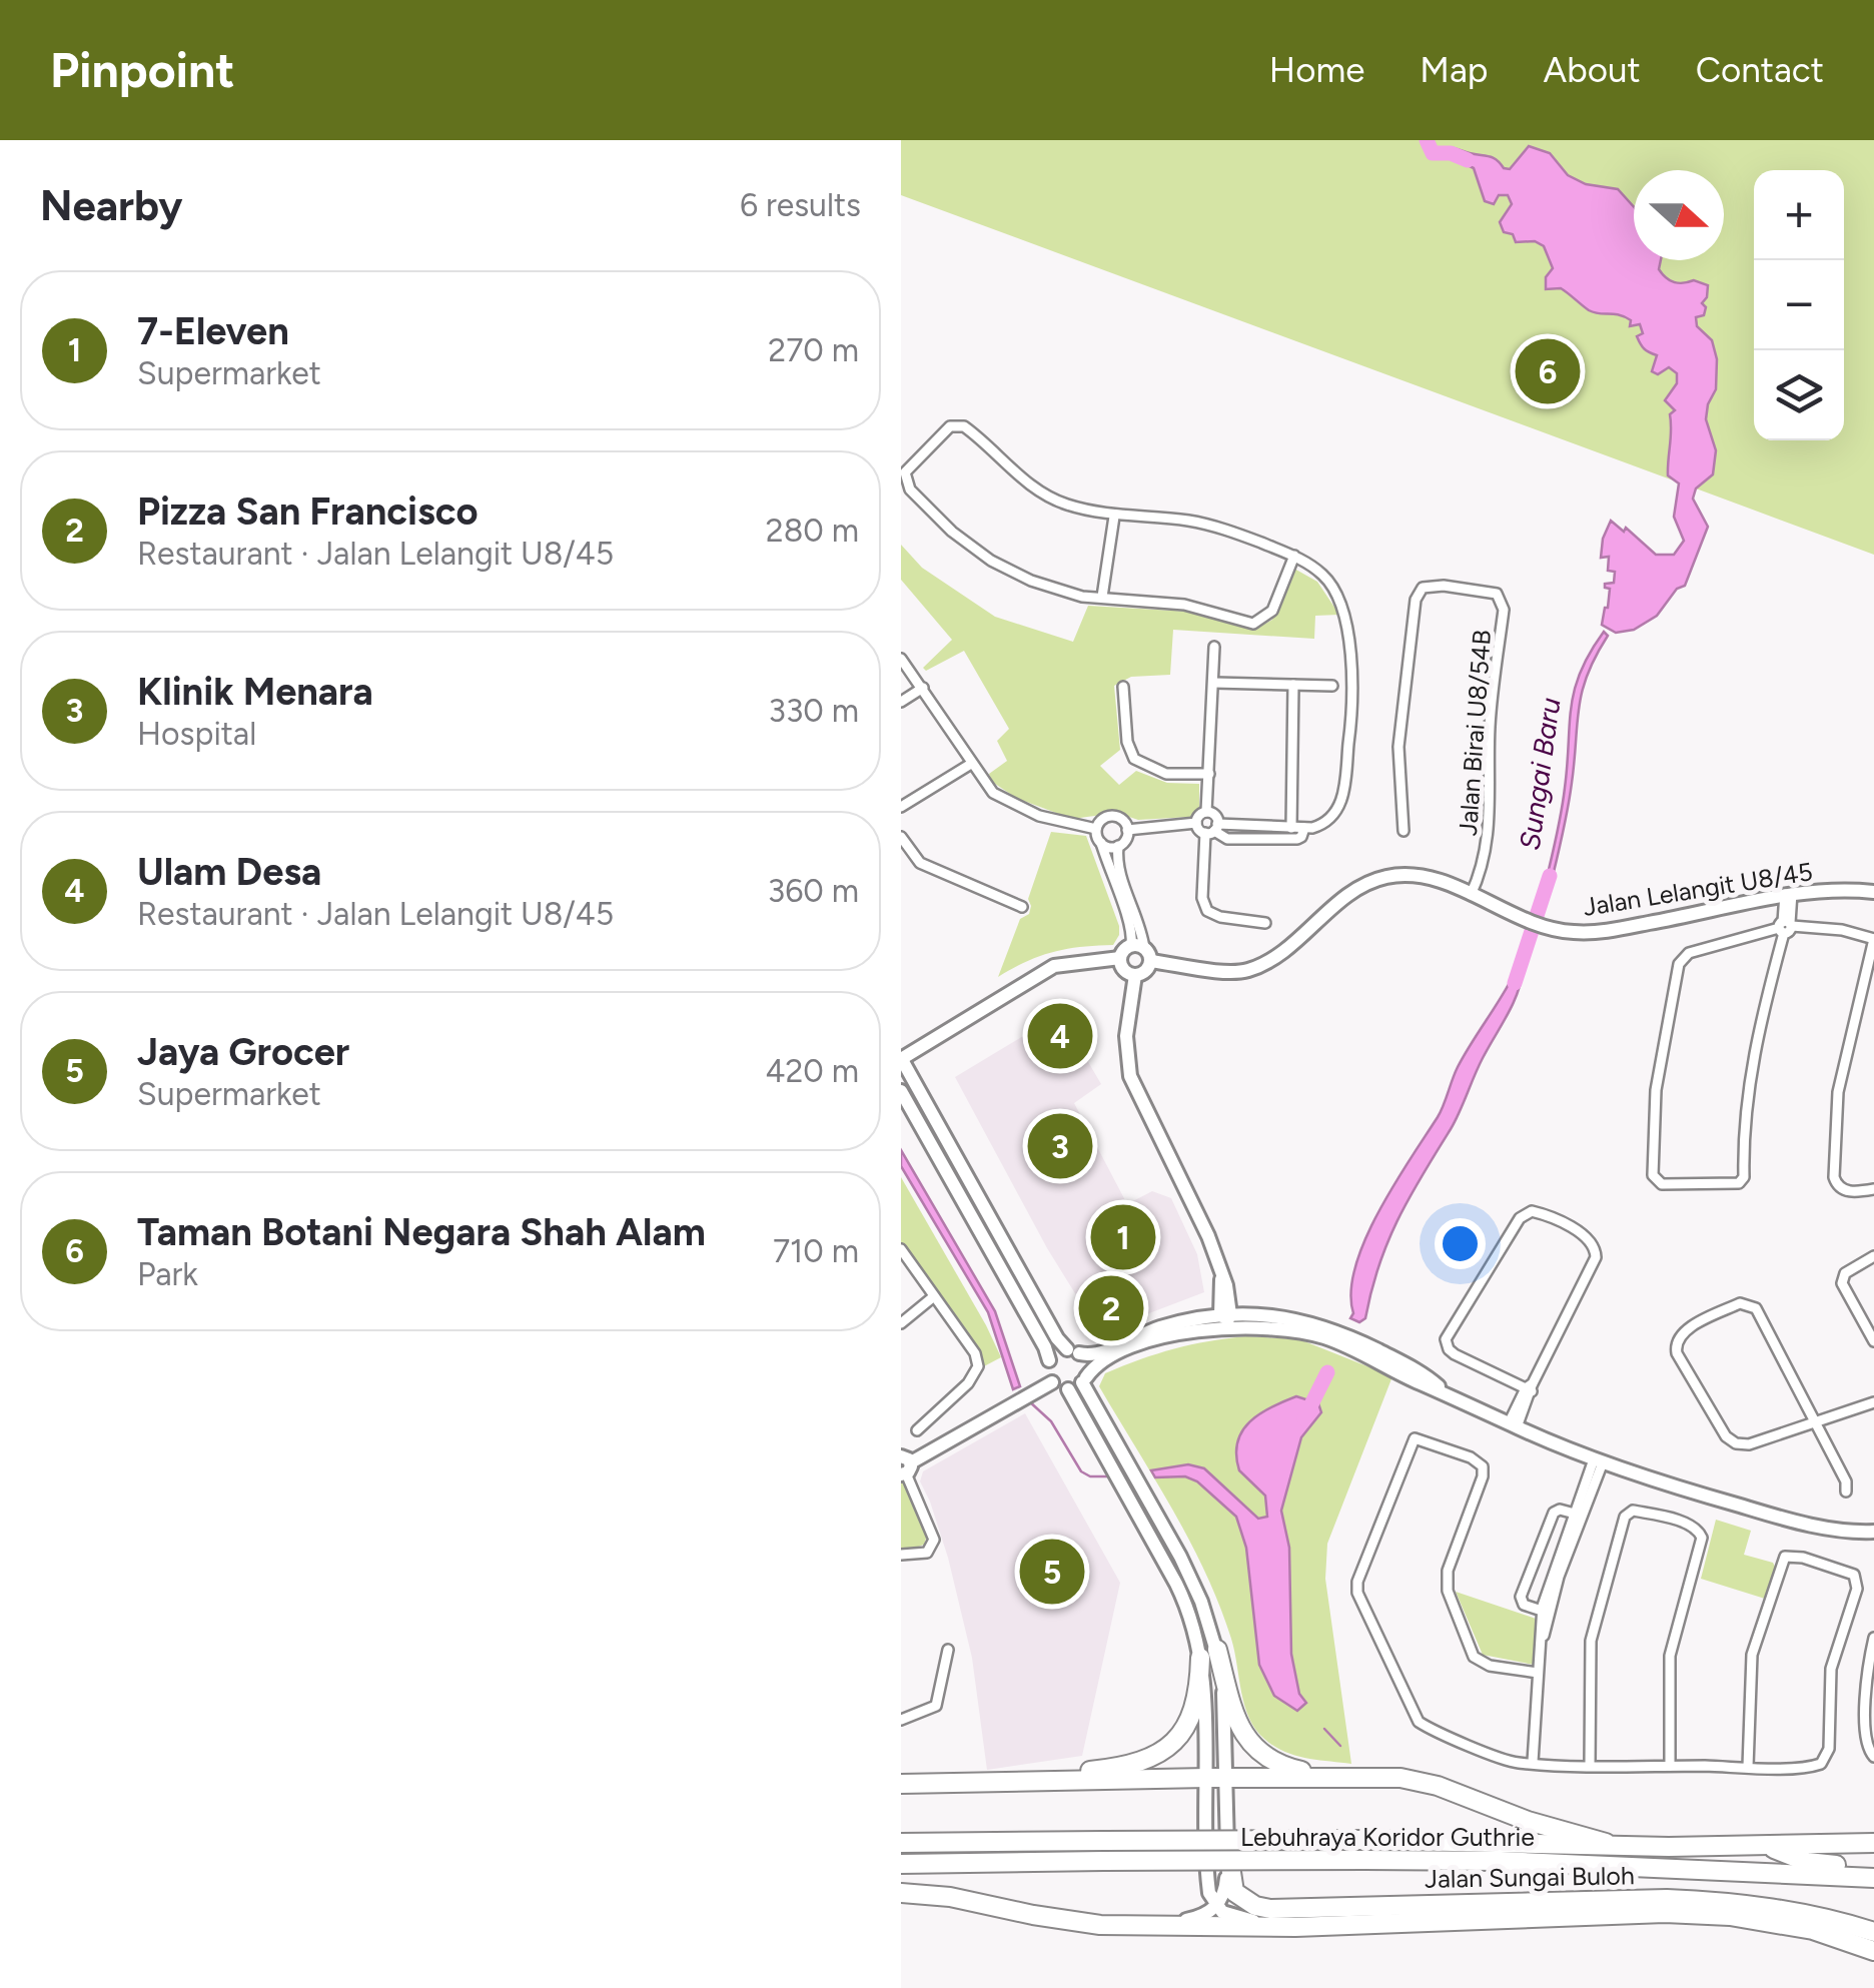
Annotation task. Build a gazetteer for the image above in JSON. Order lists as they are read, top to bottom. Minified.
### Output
{"streets":{"highway":["Lebuhraya Koridor Guthrie","Jalan Sungai Buloh"],"street":["Jalan Birai U8/54B","Jalan Lelangit U8/45"]},"crossings":[["Jalan Birai U8/54B","Jalan Lelangit U8/45"]],"water":["Sungai Baru"],"north":"right","page":{"header":"Pinpoint","nav":["Home","Map","About","Contact"],"heading":["Nearby","6 results"],"map_buttons":["+","−"],"list":[{"mark":"1","name":"7-Eleven","note":"Supermarket","value":"270 m"},{"mark":"2","name":"Pizza San Francisco","note":"Restaurant · Jalan Lelangit U8/45","value":"280 m"},{"mark":"3","name":"Klinik Menara","note":"Hospital","value":"330 m"},{"mark":"4","name":"Ulam Desa","note":"Restaurant · Jalan Lelangit U8/45","value":"360 m"},{"mark":"5","name":"Jaya Grocer","note":"Supermarket","value":"420 m"},{"mark":"6","name":"Taman Botani Negara Shah Alam","note":"Park","value":"710 m"}],"pins":["6","4","3","1","2","5"]}}
